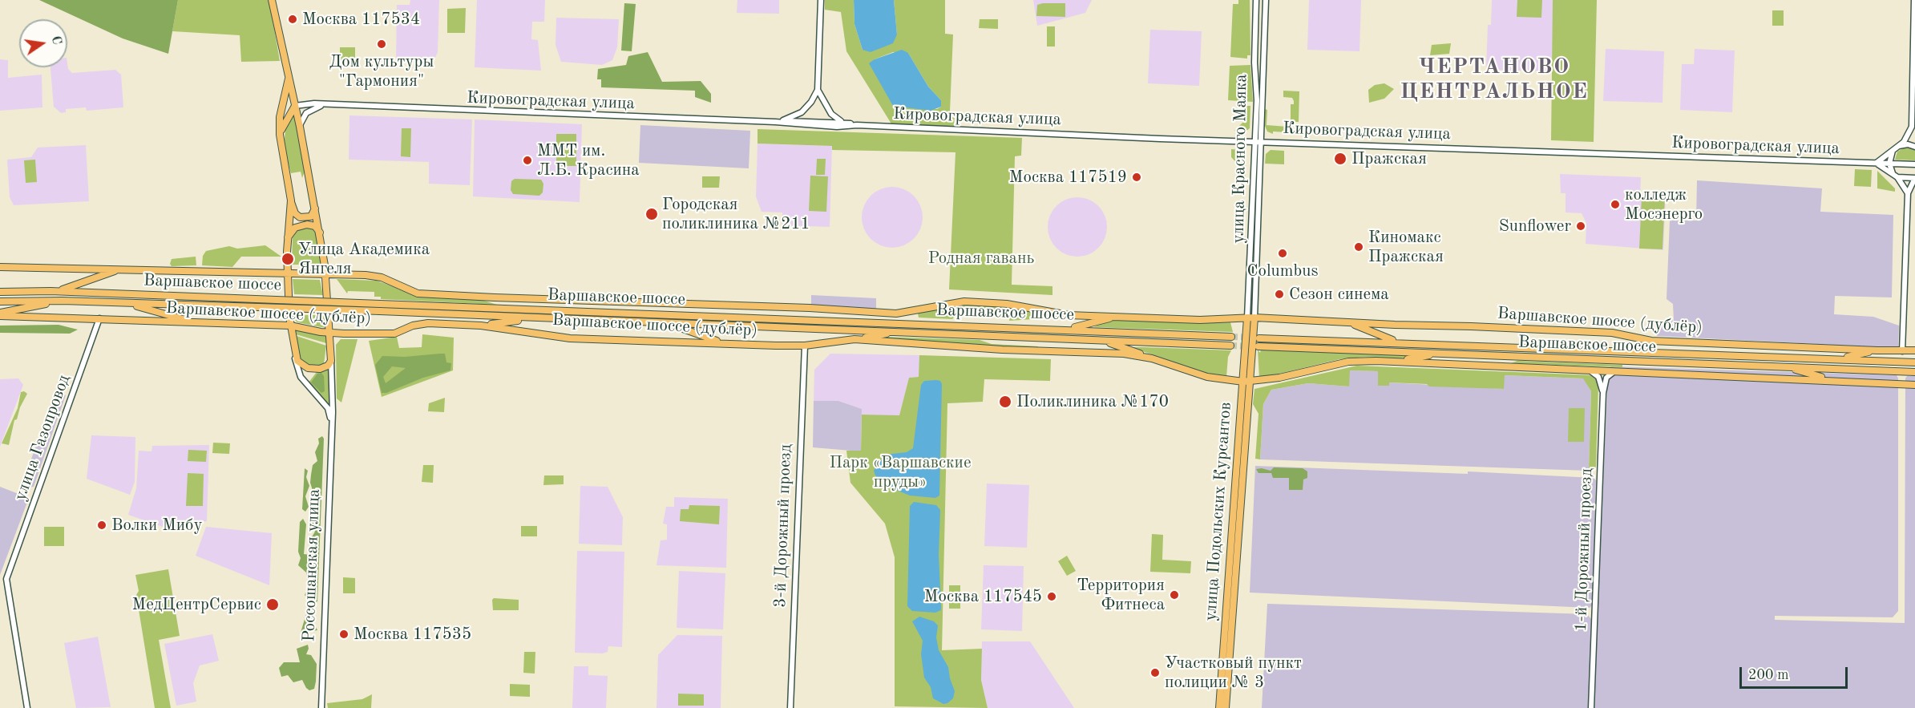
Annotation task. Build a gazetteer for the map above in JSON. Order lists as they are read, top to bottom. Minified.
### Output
{"streets":{"main road":["Варшавское шоссе","Варшавское шоссе (дублёр)","улица Подольских Курсантов","Россошанская улица"],"street":["Кировоградская улица","улица Красного Маяка","улица Газопровод","3-й Дорожный проезд","1-й Дорожный проезд"]},"crossings":[["Кировоградская улица","улица Красного Маяка"],["улица Красного Маяка","Варшавское шоссе (дублёр)"],["улица Красного Маяка","улица Подольских Курсантов"],["Варшавское шоссе (дублёр)","улица Газопровод"],["Варшавское шоссе (дублёр)","улица Подольских Курсантов"],["Варшавское шоссе (дублёр)","3-й Дорожный проезд"],["Варшавское шоссе (дублёр)","Россошанская улица"]],"districts":["ЧЕРТАНОВО ЦЕНТРАЛЬНОЕ"],"parks":["Родная гавань","Парк «Варшавские пруды»"],"places":["Москва 117534","Дом культуры \"Гармония\"","Пражская","ММТ им. Л.Б. Красина","Москва 117519","колледж Мосэнерго","Городская поликлиника №211","Sunflower","Киномакс Пражская","Columbus","Улица Академика Янгеля","Сезон синема","Поликлиника №170","Волки Мибу","Территория Фитнеса","Москва 117545","МедЦентрСервис","Москва 117535","Участковый пункт полиции № 3"],"scale_bar":"200 m","north":"right"}
